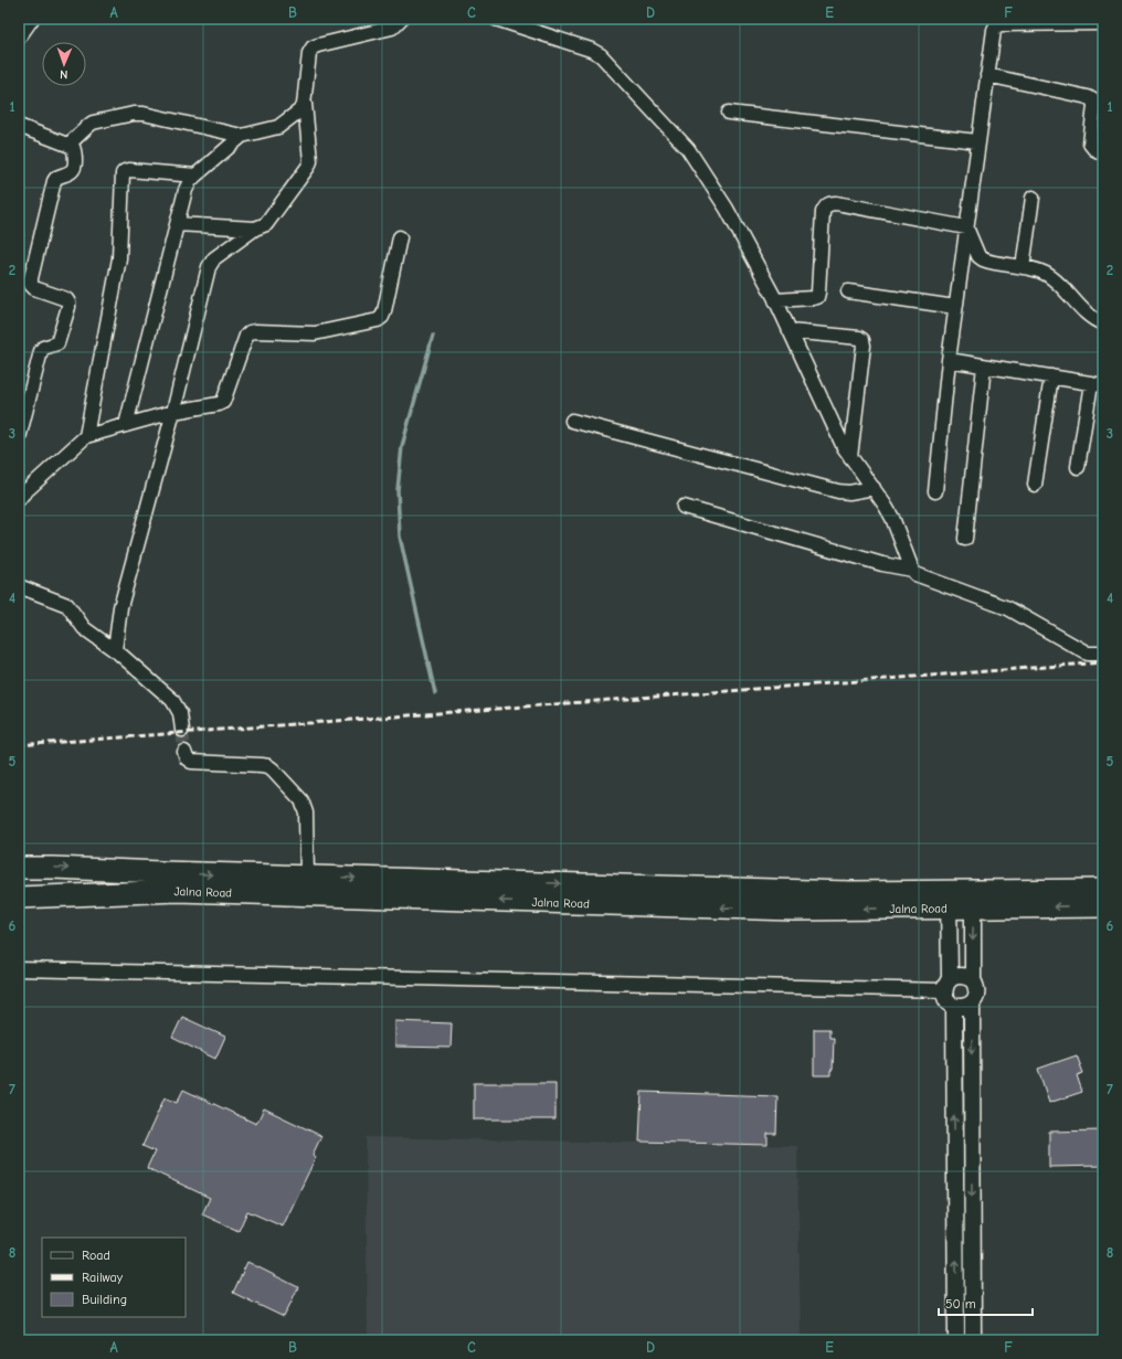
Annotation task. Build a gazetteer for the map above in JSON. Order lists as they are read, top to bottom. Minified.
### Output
{"streets":{"highway":["Jalna Road"]},"legend":["Road","Railway","Building"],"scale_bar":"50 m","north":"bottom","grid":{"columns":["A","B","C","D","E","F"],"rows":["1","2","3","4","5","6","7","8"]}}
